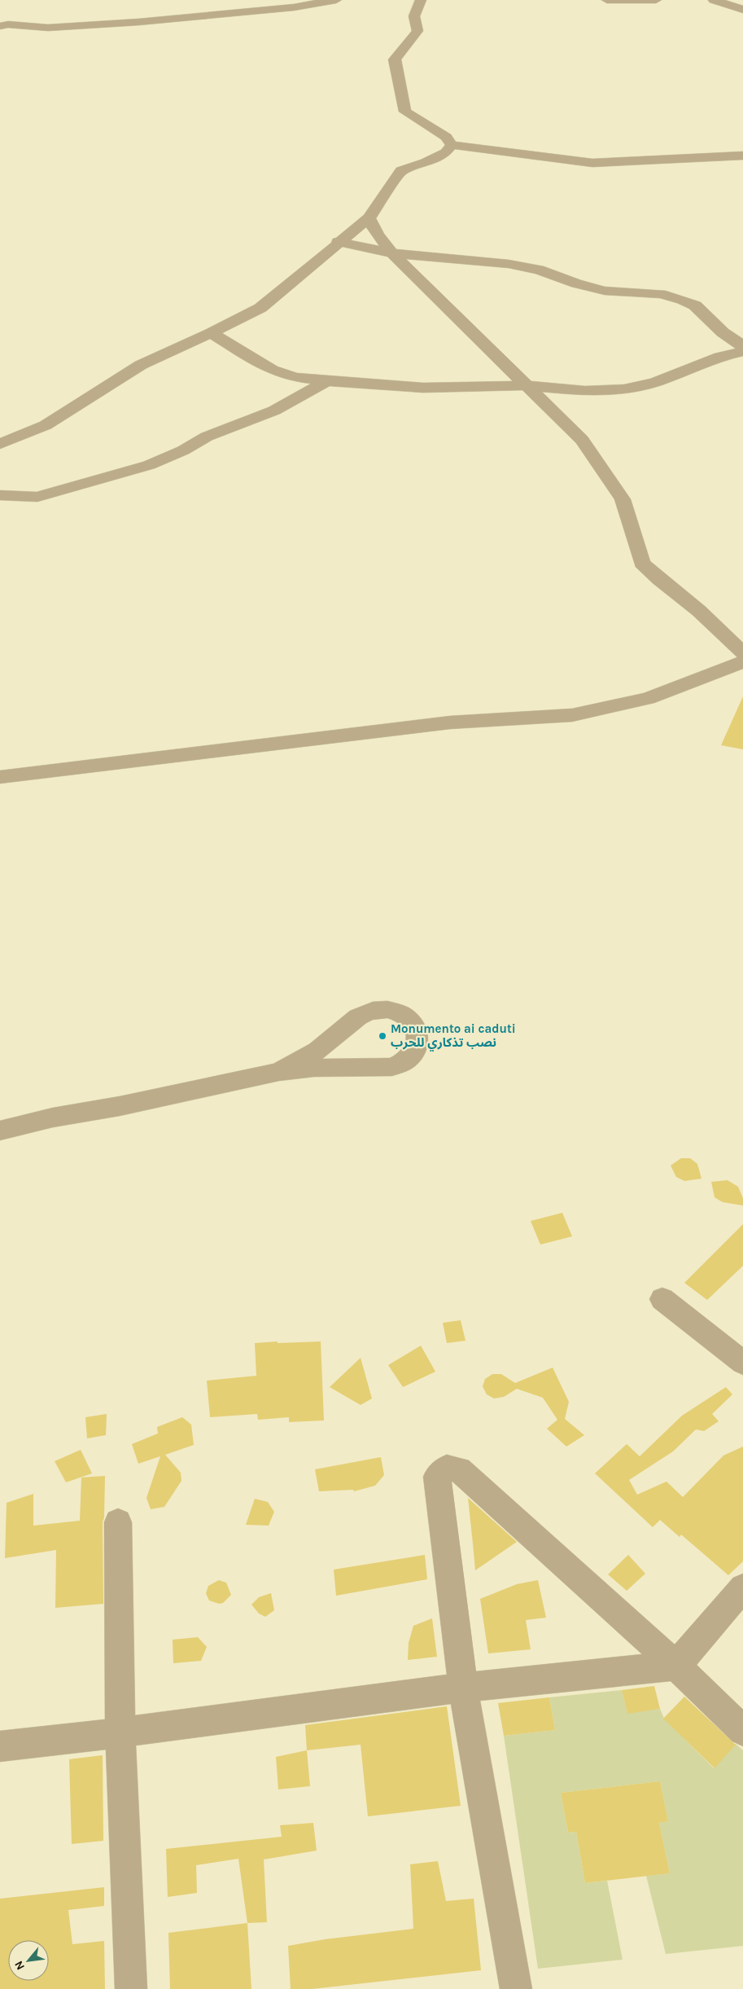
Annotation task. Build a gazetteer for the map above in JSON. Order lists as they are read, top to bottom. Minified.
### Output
{"places":["Monumento ai caduti نصب تذكاري للحرب"],"north":"bottom left"}
